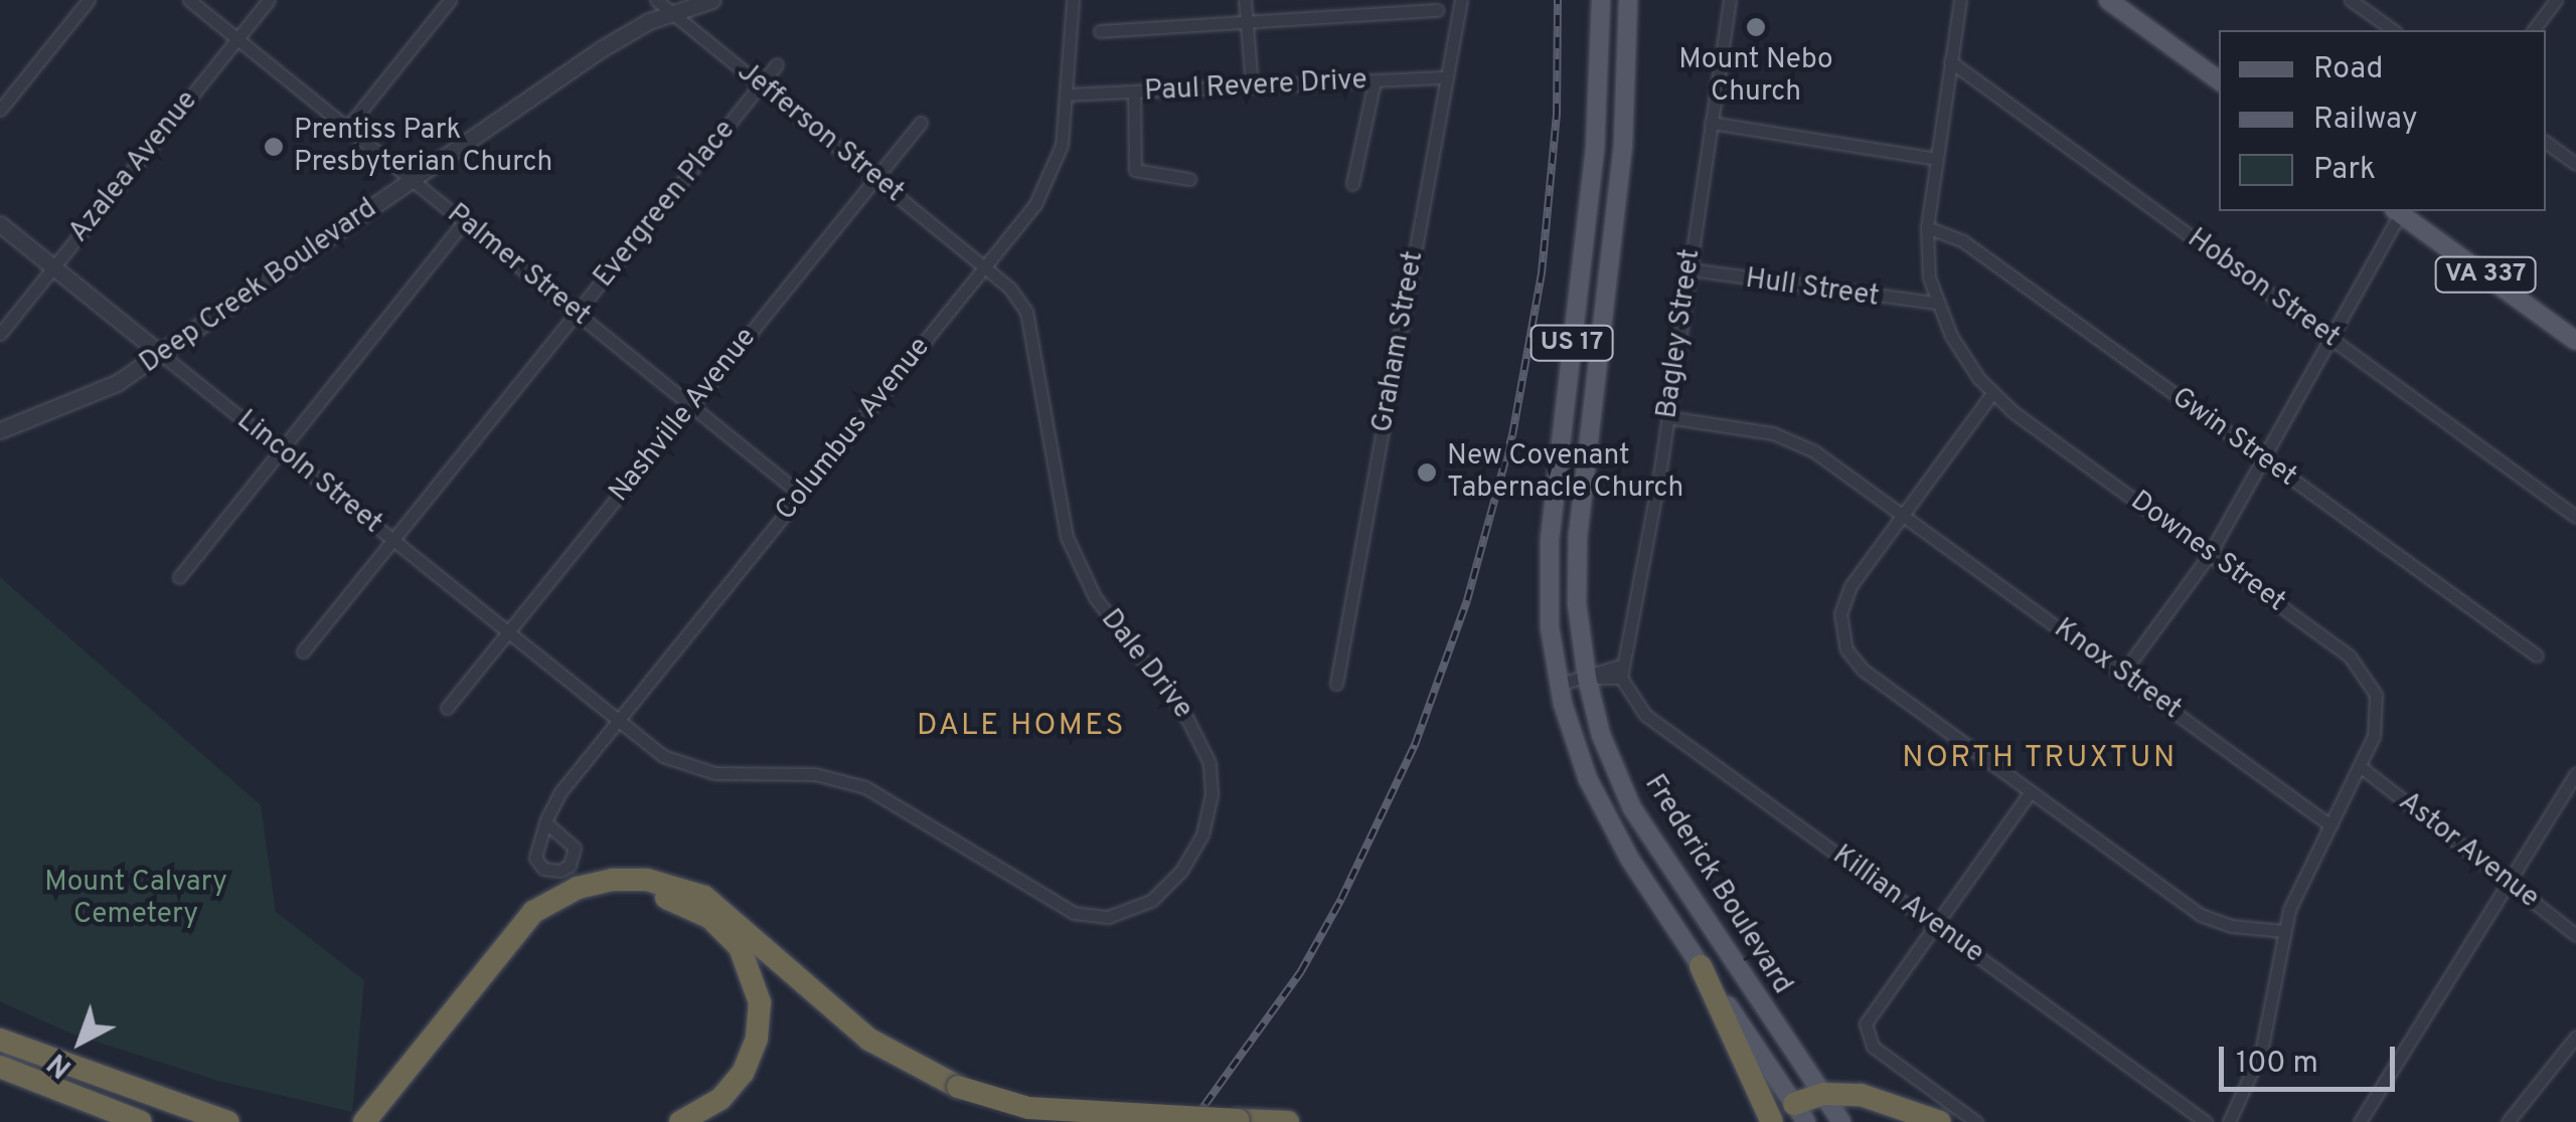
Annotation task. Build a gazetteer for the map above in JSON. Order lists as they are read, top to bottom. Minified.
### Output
{"streets":{"main road":["VA 337","US 17","Frederick Boulevard"],"street":["Paul Revere Drive","Jefferson Street","Azalea Avenue","Evergreen Place","Palmer Street","Deep Creek Boulevard","Hull Street","Hobson Street","Bagley Street","Graham Street","Nashville Avenue","Columbus Avenue","Gwin Street","Lincoln Street","Downes Street","Dale Drive","Knox Street","Astor Avenue","Killian Avenue"]},"crossings":[["Paul Revere Drive","Graham Street"],["Paul Revere Drive","Columbus Avenue"],["Jefferson Street","Evergreen Place"],["Jefferson Street","Deep Creek Boulevard"],["Jefferson Street","Nashville Avenue"],["Jefferson Street","Columbus Avenue"],["Jefferson Street","Dale Drive"],["Azalea Avenue","Palmer Street"],["Azalea Avenue","Lincoln Street"],["Evergreen Place","Palmer Street"],["Evergreen Place","Lincoln Street"],["Palmer Street","Deep Creek Boulevard"],["Palmer Street","Nashville Avenue"],["Palmer Street","Columbus Avenue"],["Deep Creek Boulevard","Lincoln Street"],["Hull Street","Bagley Street"],["Hull Street","Downes Street"],["Hobson Street","Downes Street"],["Bagley Street","Knox Street"],["Bagley Street","Killian Avenue"],["Nashville Avenue","Lincoln Street"],["Columbus Avenue","Lincoln Street"],["Columbus Avenue","Dale Drive"],["Gwin Street","Downes Street"],["Lincoln Street","Dale Drive"],["Downes Street","Knox Street"],["Downes Street","Astor Avenue"]],"districts":["DALE HOMES","NORTH TRUXTUN"],"parks":["Mount Calvary Cemetery"],"places":["Mount Nebo Church","Prentiss Park Presbyterian Church","New Covenant Tabernacle Church"],"legend":["Road","Railway","Park"],"scale_bar":"100 m","north":"bottom left"}
